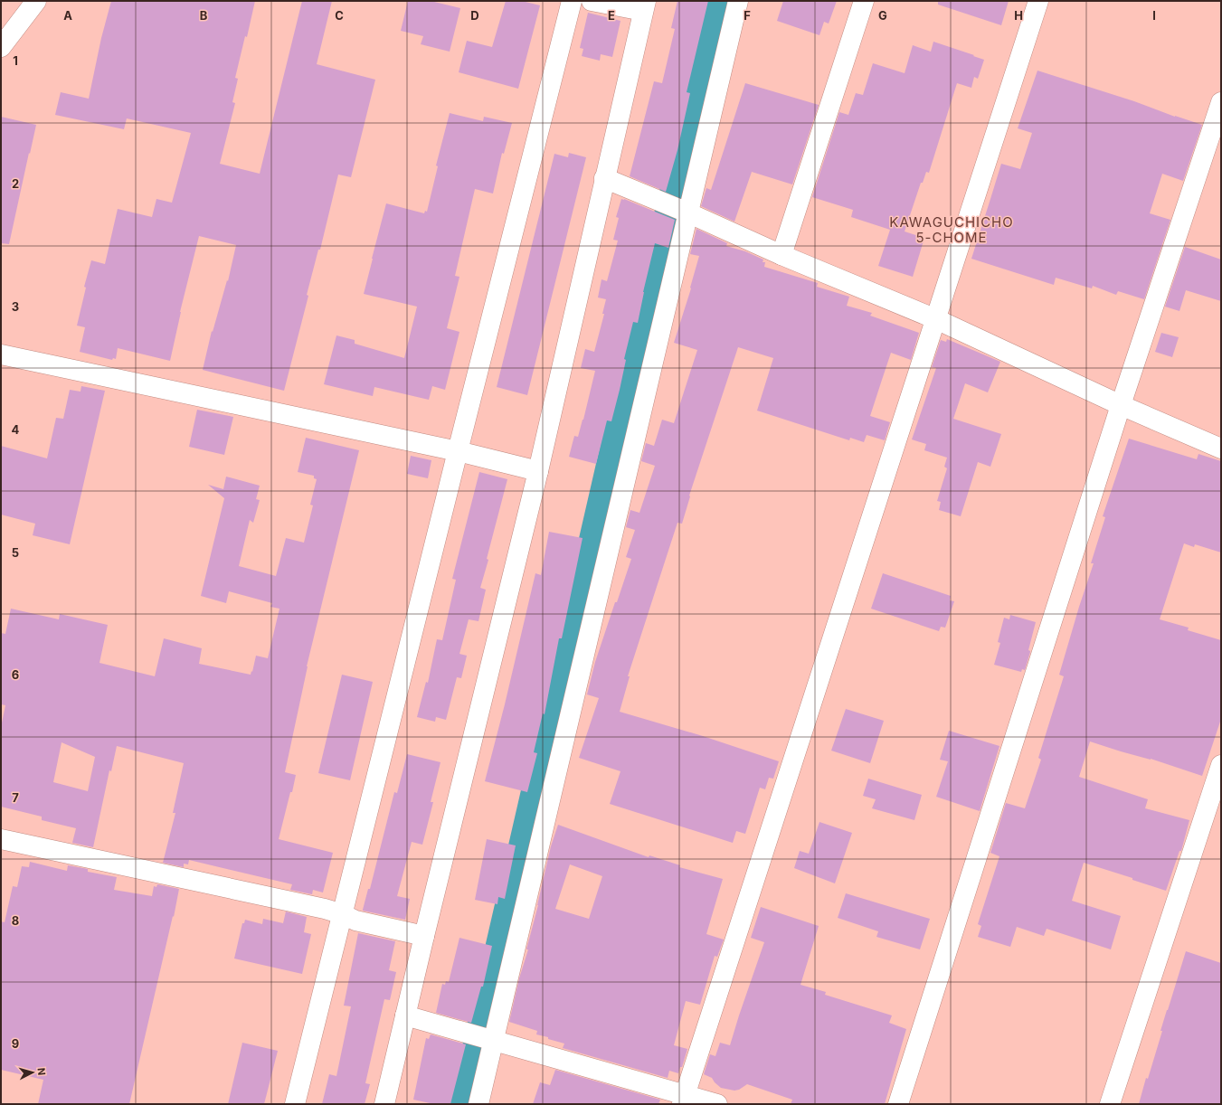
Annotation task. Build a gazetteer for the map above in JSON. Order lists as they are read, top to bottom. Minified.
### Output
{"districts":["KAWAGUCHICHO 5-CHOME"],"north":"right","grid":{"columns":["A","B","C","D","E","F","G","H","I"],"rows":["1","2","3","4","5","6","7","8","9"]}}
